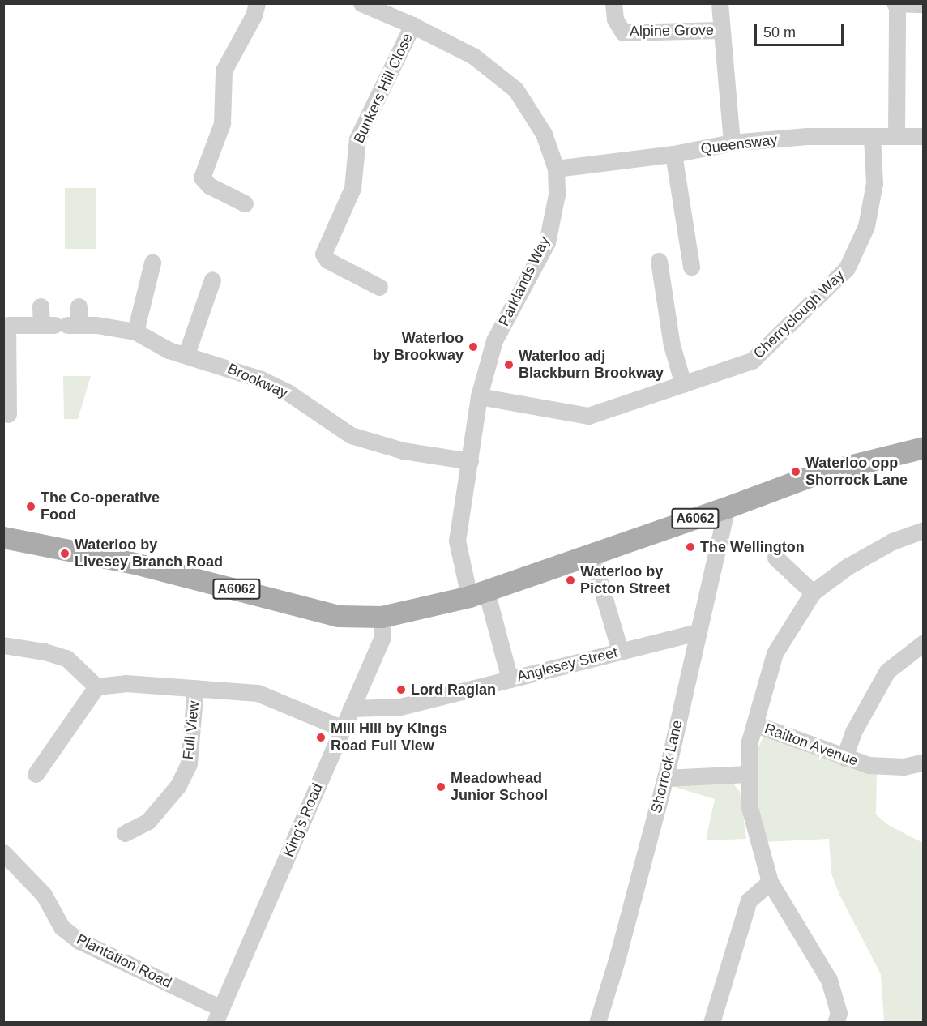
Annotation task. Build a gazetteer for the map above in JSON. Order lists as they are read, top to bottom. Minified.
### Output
{"streets":{"main road":["A6062"],"street":["Alpine Grove","Bunkers Hill Close","Queensway","Parklands Way","Cherryclough Way","Brookway","Anglesey Street","Full View","Railton Avenue","Shorrock Lane","King's Road","Plantation Road"]},"crossings":[["Alpine Grove","Queensway"],["Bunkers Hill Close","Parklands Way"],["Queensway","Parklands Way"],["Queensway","Cherryclough Way"],["Parklands Way","Cherryclough Way"],["Parklands Way","Brookway"],["Parklands Way","A6062"],["Parklands Way","Anglesey Street"],["A6062","Shorrock Lane"],["A6062","King's Road"],["Anglesey Street","Shorrock Lane"],["Anglesey Street","King's Road"],["Full View","King's Road"],["King's Road","Plantation Road"]],"places":["Waterloo by Brookway","Waterloo adj Blackburn Brookway","Waterloo opp Shorrock Lane","The Co-operative Food","The Wellington","Waterloo by Livesey Branch Road","Waterloo by Picton Street","Lord Raglan","Mill Hill by Kings Road Full View","Meadowhead Junior School"],"scale_bar":"50 m"}
